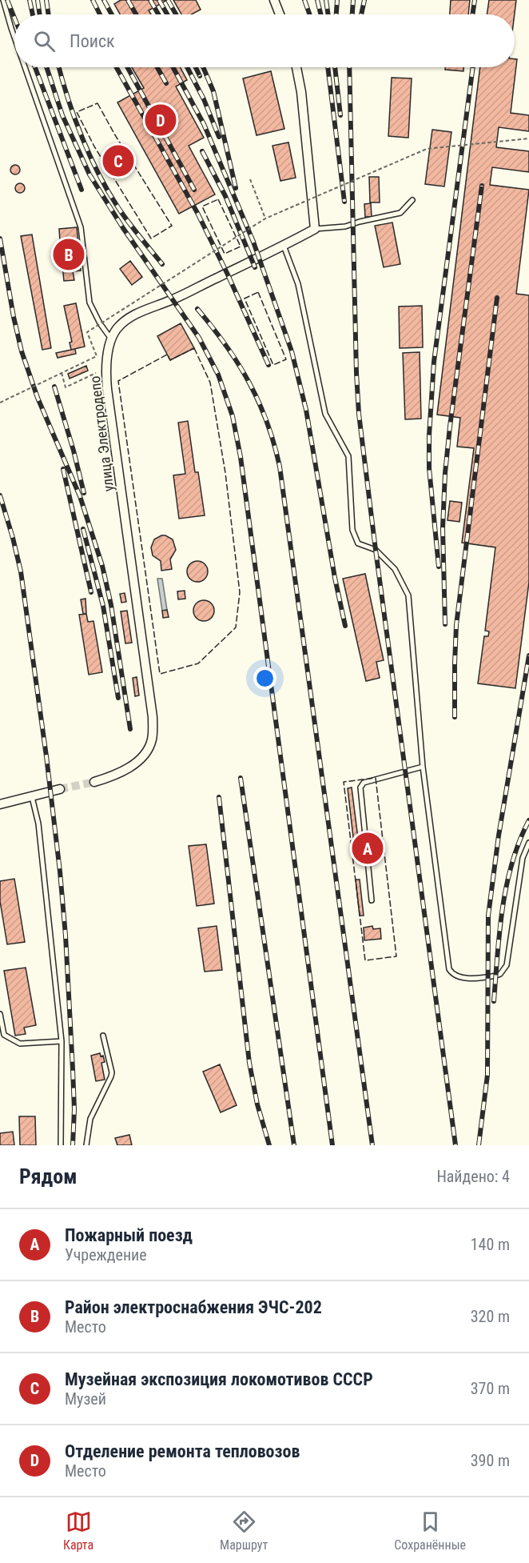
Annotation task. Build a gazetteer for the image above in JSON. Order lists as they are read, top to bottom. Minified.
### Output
{"streets":{"street":["улица Электродепо"]},"page":{"search":"Поиск","pins":["D","C","B","A"],"heading":["Рядом","Найдено: 4"],"list":[{"mark":"A","name":"Пожарный поезд","note":"Учреждение","value":"140 m"},{"mark":"B","name":"Район электроснабжения ЭЧС-202","note":"Место","value":"320 m"},{"mark":"C","name":"Музейная экспозиция локомотивов СССР","note":"Музей","value":"370 m"},{"mark":"D","name":"Отделение ремонта тепловозов","note":"Место","value":"390 m"}],"nav":["Карта","Маршрут","Сохранённые"]}}
